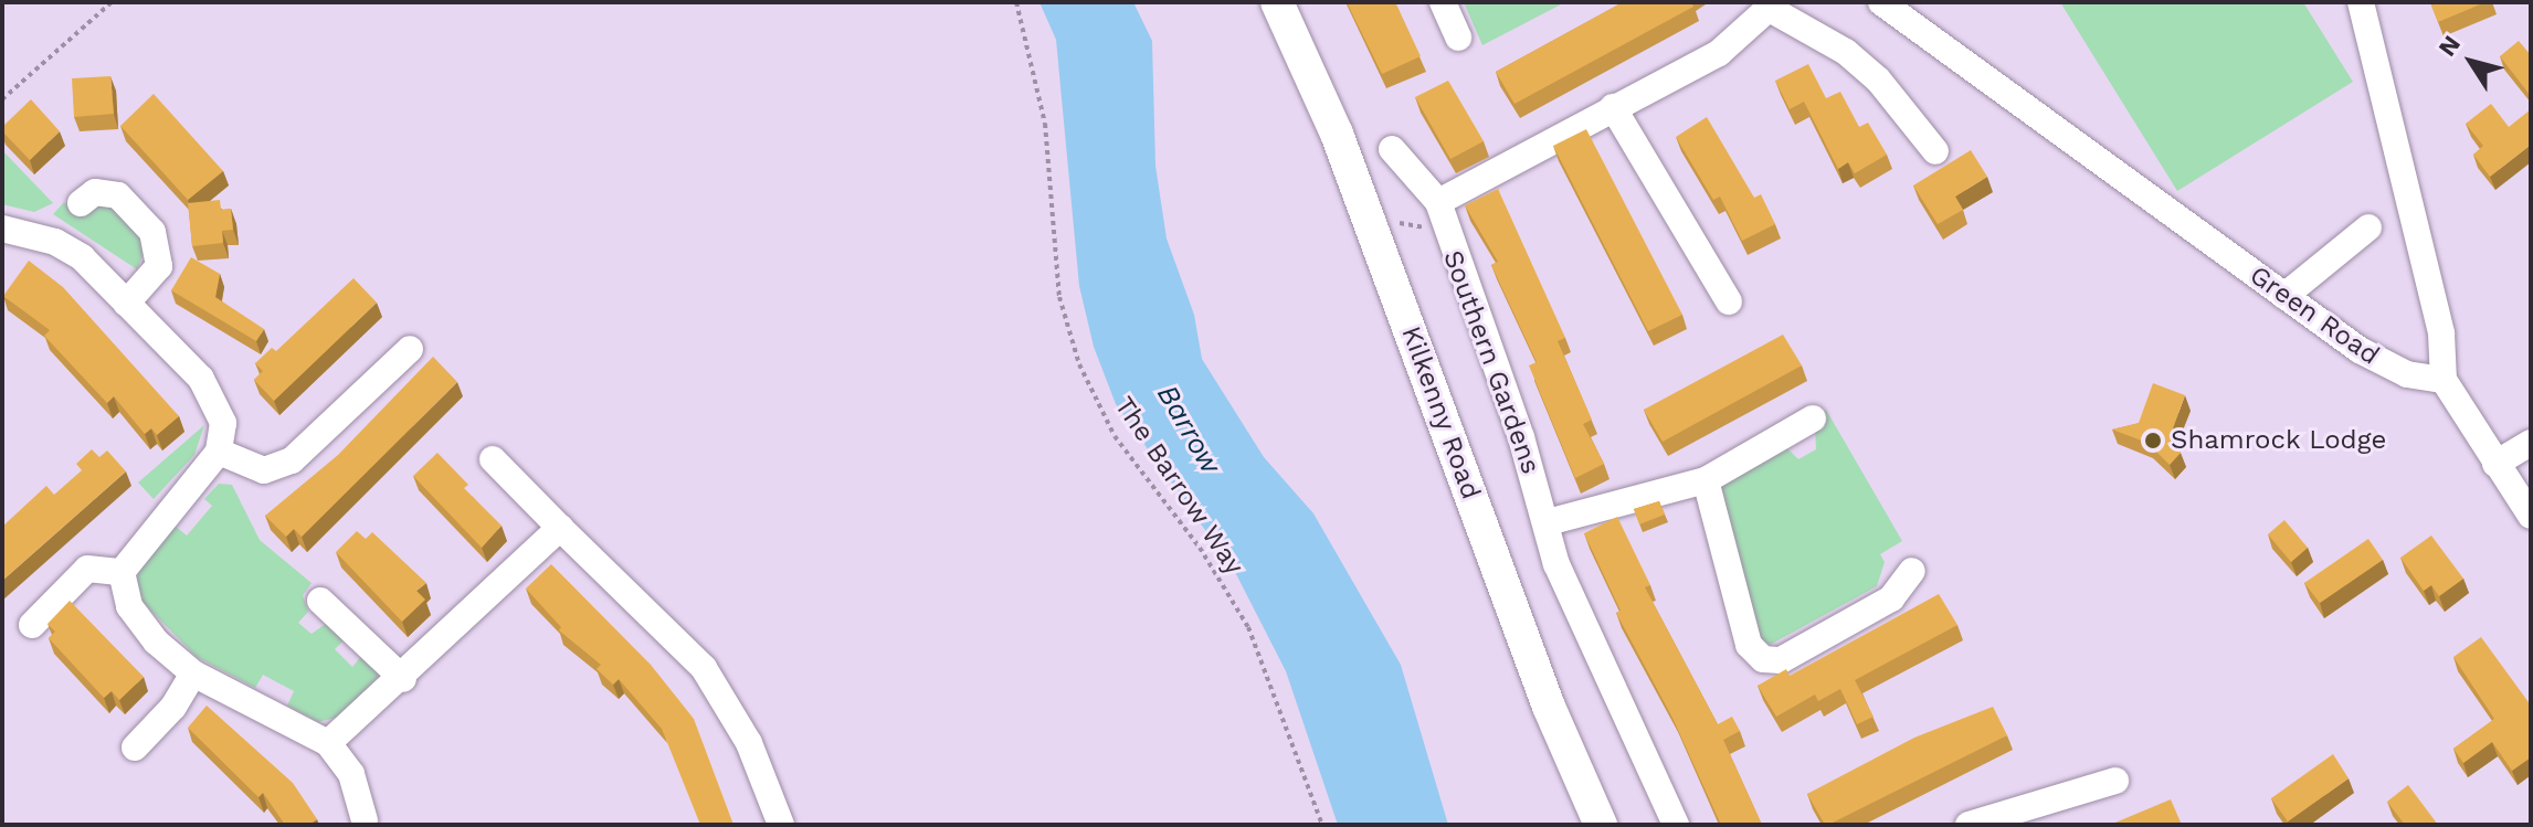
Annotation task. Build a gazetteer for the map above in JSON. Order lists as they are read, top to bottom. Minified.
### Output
{"streets":{"main road":["Kilkenny Road"],"street":["Green Road","Southern Gardens"],"path":["The Barrow Way"]},"water":["Barrow"],"places":["Shamrock Lodge"],"north":"top left"}
